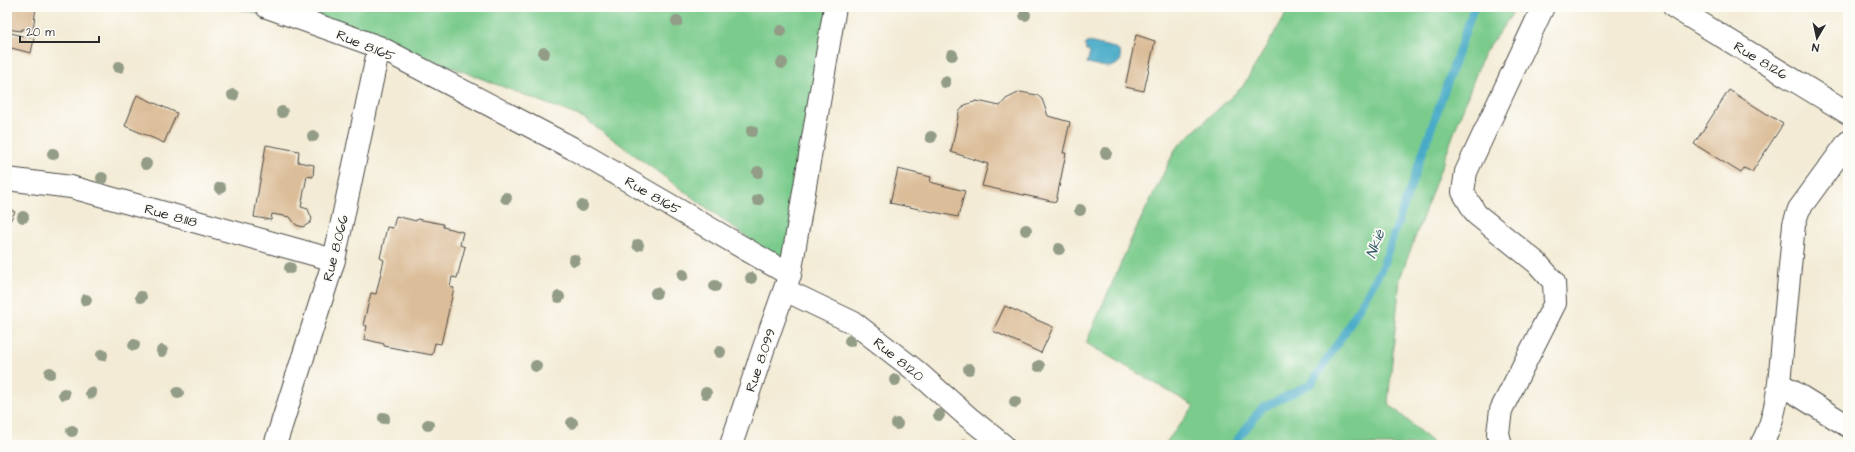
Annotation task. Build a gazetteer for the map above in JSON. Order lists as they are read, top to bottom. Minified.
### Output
{"streets":{"street":["Rue 8.165","Rue 8.126","Rue 8.118","Rue 8.066","Rue 8.120","Rue 8.099"]},"crossings":[["Rue 8.165","Rue 8.066"],["Rue 8.165","Rue 8.120"],["Rue 8.165","Rue 8.099"],["Rue 8.118","Rue 8.066"],["Rue 8.120","Rue 8.099"]],"water":["Nkié"],"scale_bar":"20 m","north":"bottom"}
